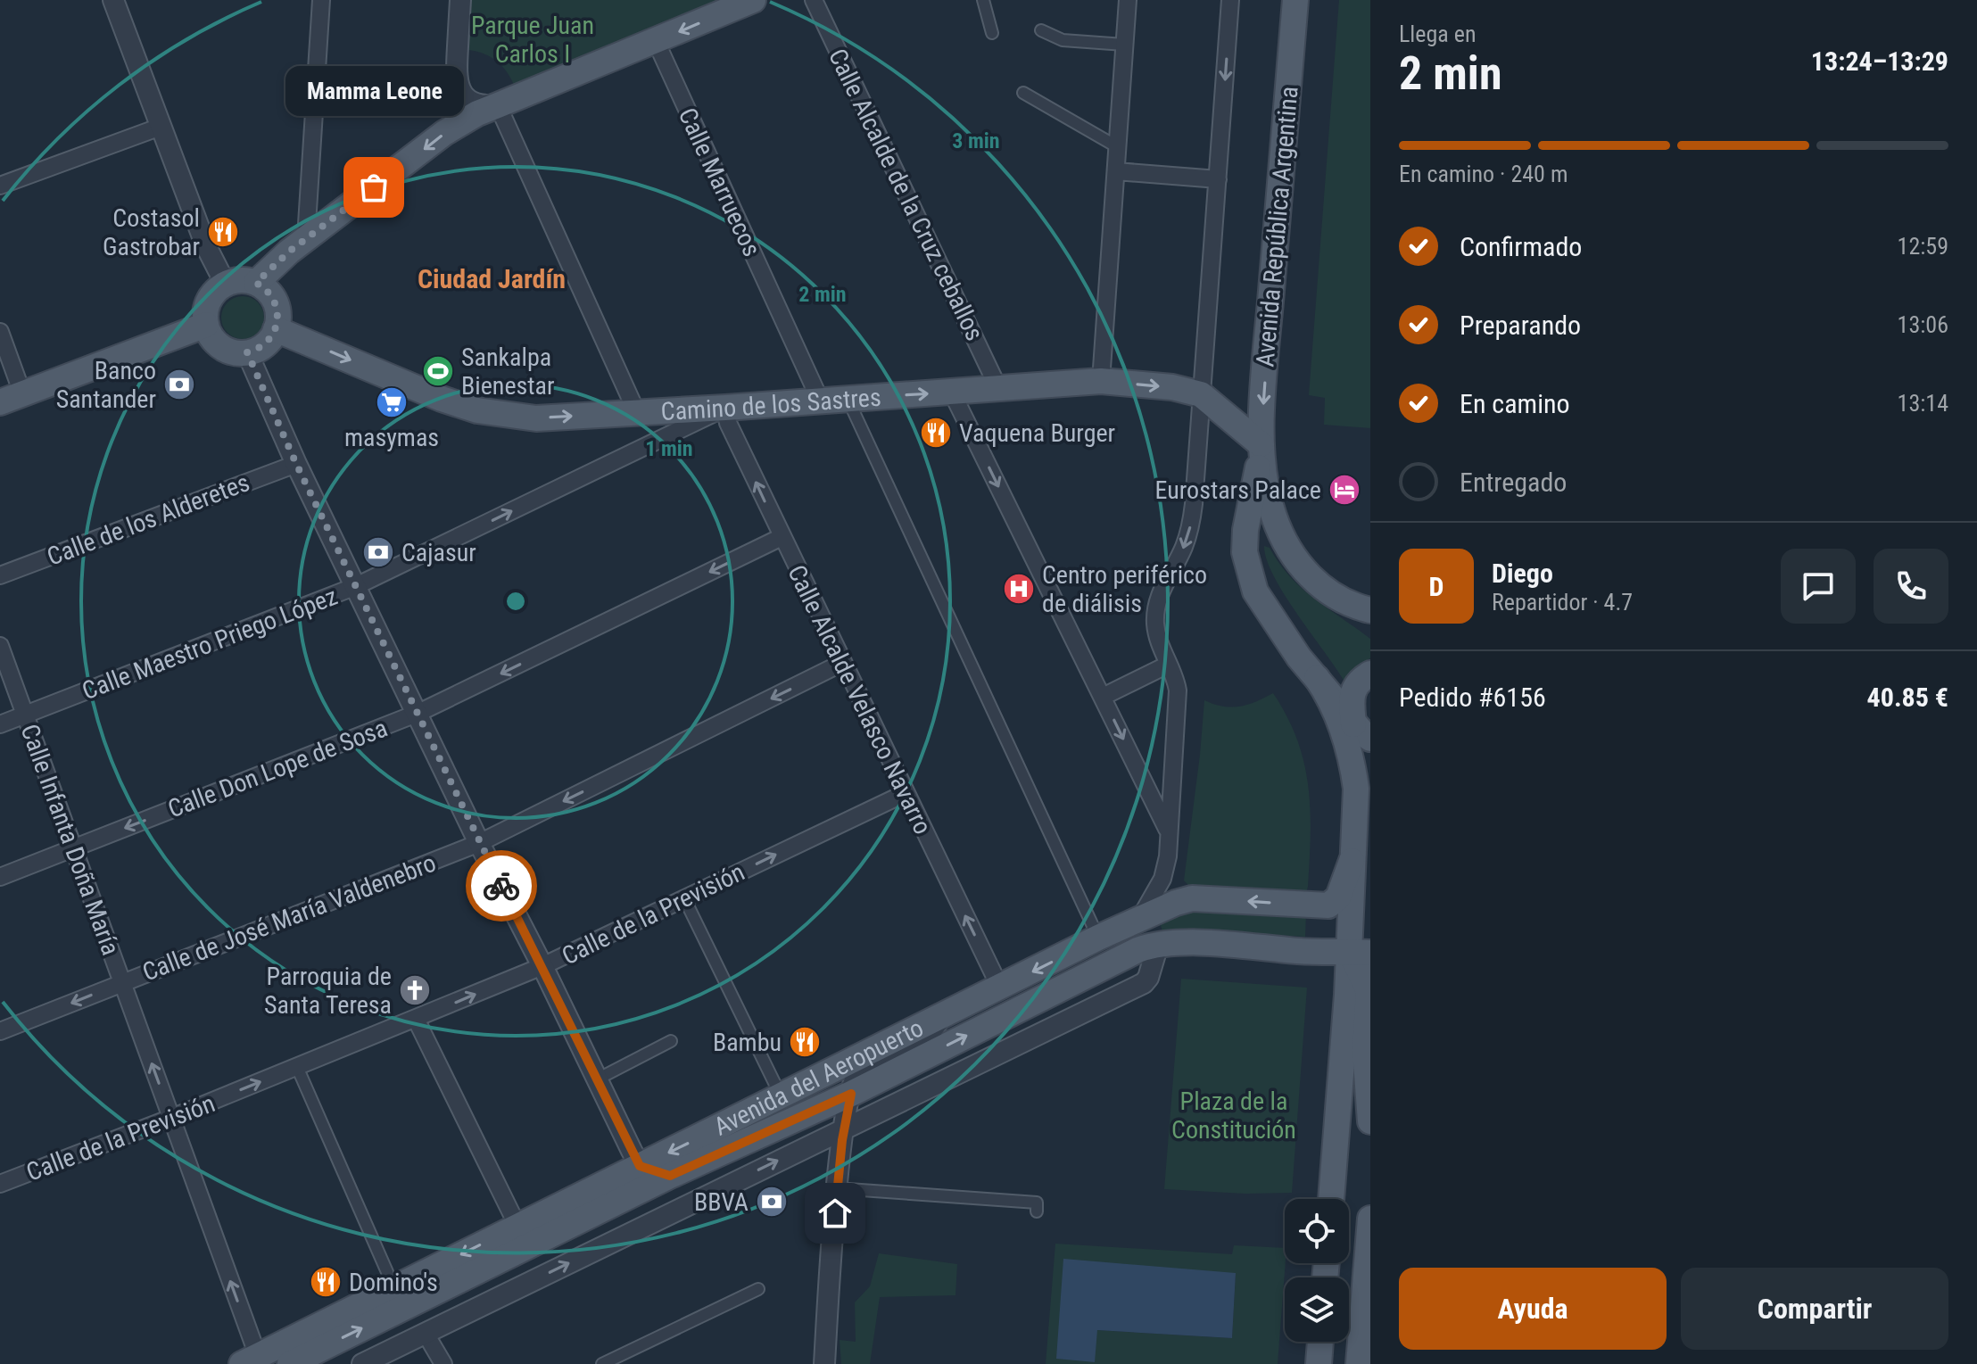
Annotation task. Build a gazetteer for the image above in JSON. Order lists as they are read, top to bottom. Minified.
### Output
{"streets":{"main road":["Avenida República Argentina","Camino de los Sastres","Avenida del Aeropuerto"],"street":["Calle Marruecos","Calle Alcalde de la Cruz ceballos","Calle de los Alderetes","Calle Maestro Priego López","Calle Alcalde Velasco Navarro","Calle Don Lope de Sosa","Calle Infanta Doña María","Calle de la Previsión","Calle de José María Valdenebro"]},"crossings":[["Calle Marruecos","Camino de los Sastres"],["Calle Alcalde de la Cruz ceballos","Camino de los Sastres"],["Avenida República Argentina","Camino de los Sastres"],["Camino de los Sastres","Calle Maestro Priego López"],["Camino de los Sastres","Calle Alcalde Velasco Navarro"],["Calle Maestro Priego López","Calle Alcalde Velasco Navarro"],["Calle Maestro Priego López","Calle Infanta Doña María"],["Calle Alcalde Velasco Navarro","Calle Don Lope de Sosa"],["Calle Alcalde Velasco Navarro","Calle de la Previsión"],["Calle Alcalde Velasco Navarro","Calle de José María Valdenebro"],["Calle Alcalde Velasco Navarro","Avenida del Aeropuerto"],["Calle Don Lope de Sosa","Calle Infanta Doña María"],["Calle Infanta Doña María","Calle de la Previsión"],["Calle Infanta Doña María","Calle de José María Valdenebro"],["Calle Infanta Doña María","Avenida del Aeropuerto"]],"one_way":["Avenida República Argentina","Camino de los Sastres","Calle Maestro Priego López","Calle Don Lope de Sosa","Calle Infanta Doña María","Calle de la Previsión","Calle de José María Valdenebro"],"districts":["Ciudad Jardín"],"parks":["Parque Juan Carlos I","Plaza de la Constitución"],"places":{"other":["Mamma Leone"],"restaurant":["Costasol Gastrobar","Vaquena Burger","Bambu","Domino's"],"sports":["Sankalpa Bienestar"],"bank":["Banco Santander","Cajasur","BBVA"],"supermarket":["masymas"],"hotel":["Eurostars Palace"],"hospital":["Centro periférico de diálisis"],"church":["Parroquia de Santa Teresa"]},"page":{"heading":["2 min","Llega en","13:24–13:29"],"panel":["Diego","Repartidor · 4.7","Pedido #6156","40.85 €"],"bubble":"Mamma Leone","bar":"En camino · 240 m","list":[["Confirmado","12:59"],["Preparando","13:06"],["En camino","13:14"],"Entregado"],"round":"D","buttons":["Ayuda","Compartir"]},"rings":["3 min","2 min","1 min"]}
